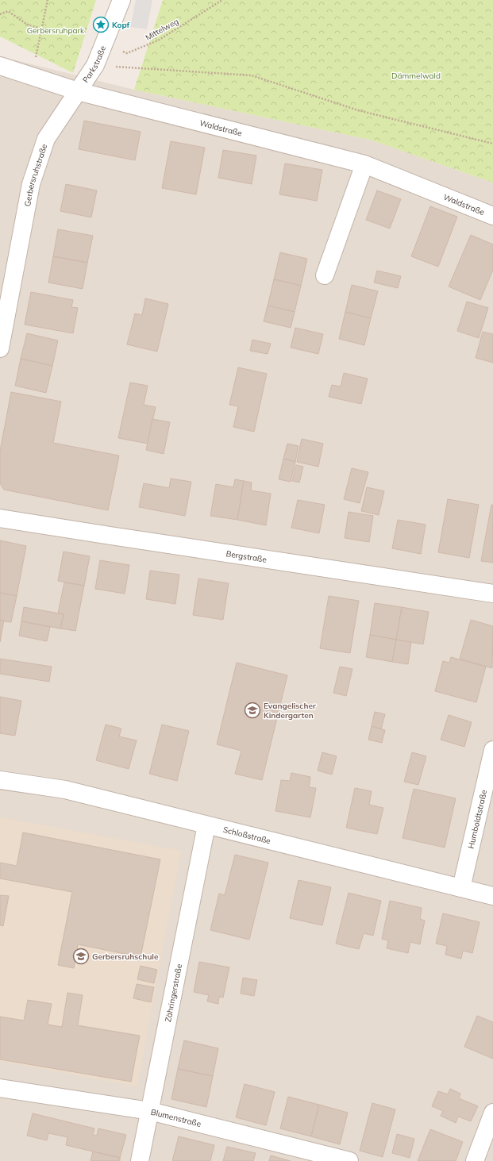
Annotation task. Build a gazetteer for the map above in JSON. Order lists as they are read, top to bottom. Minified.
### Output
{"streets":{"street":["Parkstraße","Waldstraße","Gerbersruhstraße","Bergstraße","Humboldtstraße","Schloßstraße","Zähringerstraße","Blumenstraße"],"path":["Mittelweg"]},"crossings":[["Mittelweg","Parkstraße"],["Parkstraße","Waldstraße"],["Parkstraße","Gerbersruhstraße"],["Waldstraße","Gerbersruhstraße"],["Humboldtstraße","Schloßstraße"],["Schloßstraße","Zähringerstraße"],["Zähringerstraße","Blumenstraße"]],"parks":["Gerbersruhpark","Dämmelwald"],"places":{"place":["Kopf"],"school or university":["Evangelischer Kindergarten","Gerbersruhschule"]}}
